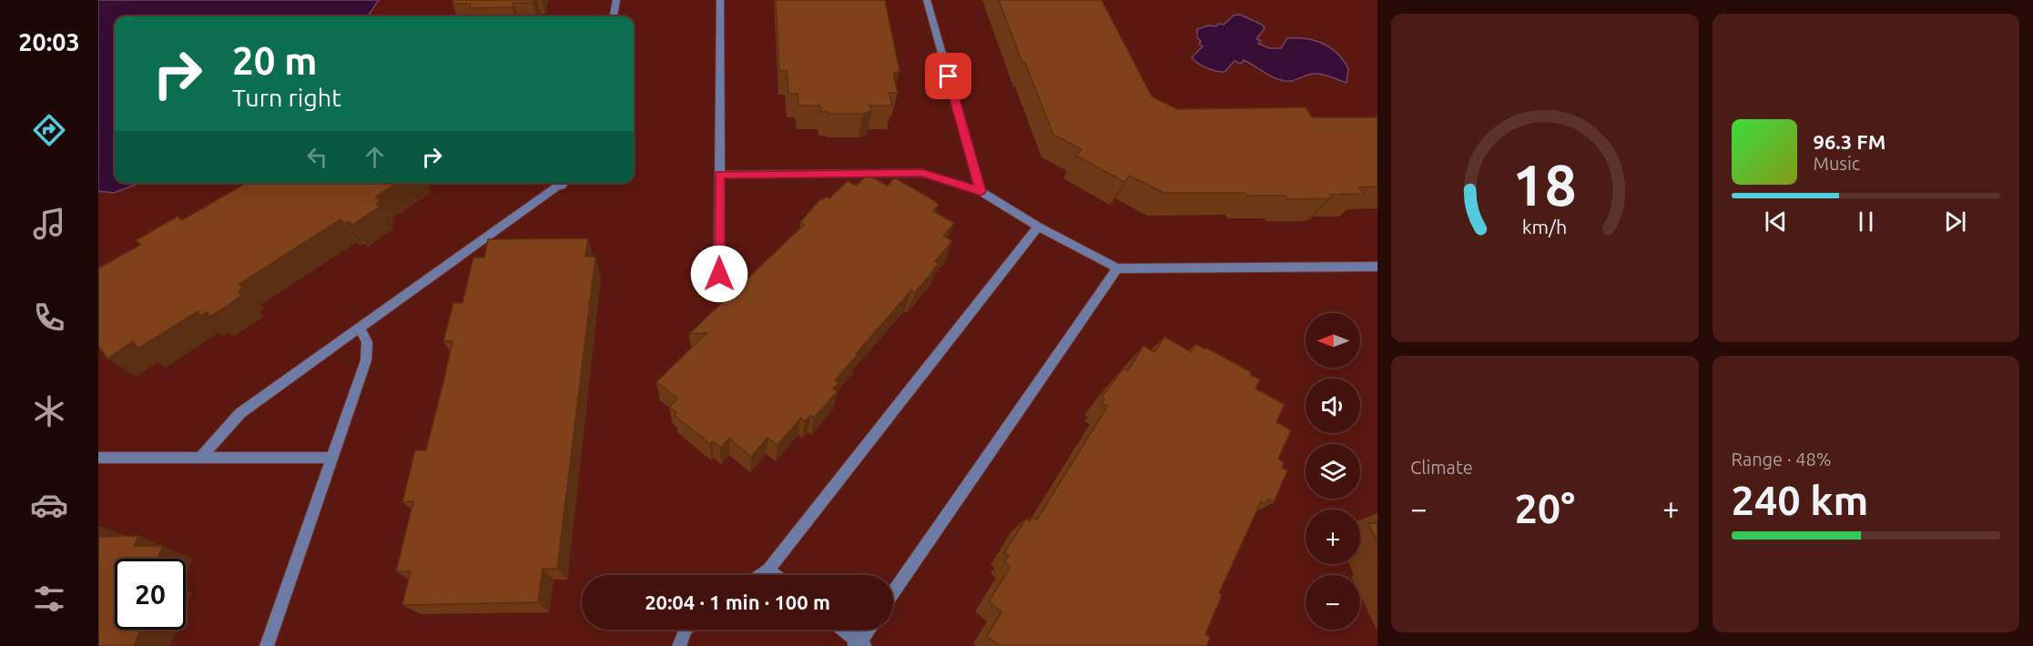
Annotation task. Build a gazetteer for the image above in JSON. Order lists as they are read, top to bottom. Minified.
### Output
{"north":"left","page":{"tabs":"20:03","turn":["20 m","Turn right"],"song":["96.3 FM","Music"],"map_buttons":["+","−"],"tile":["Climate",["Range · 48%","240 km"]],"heat":["−","20°","+"],"limit":"20","trip":"20:04 · 1 min · 100 m","gauge":["18","km/h"]}}
